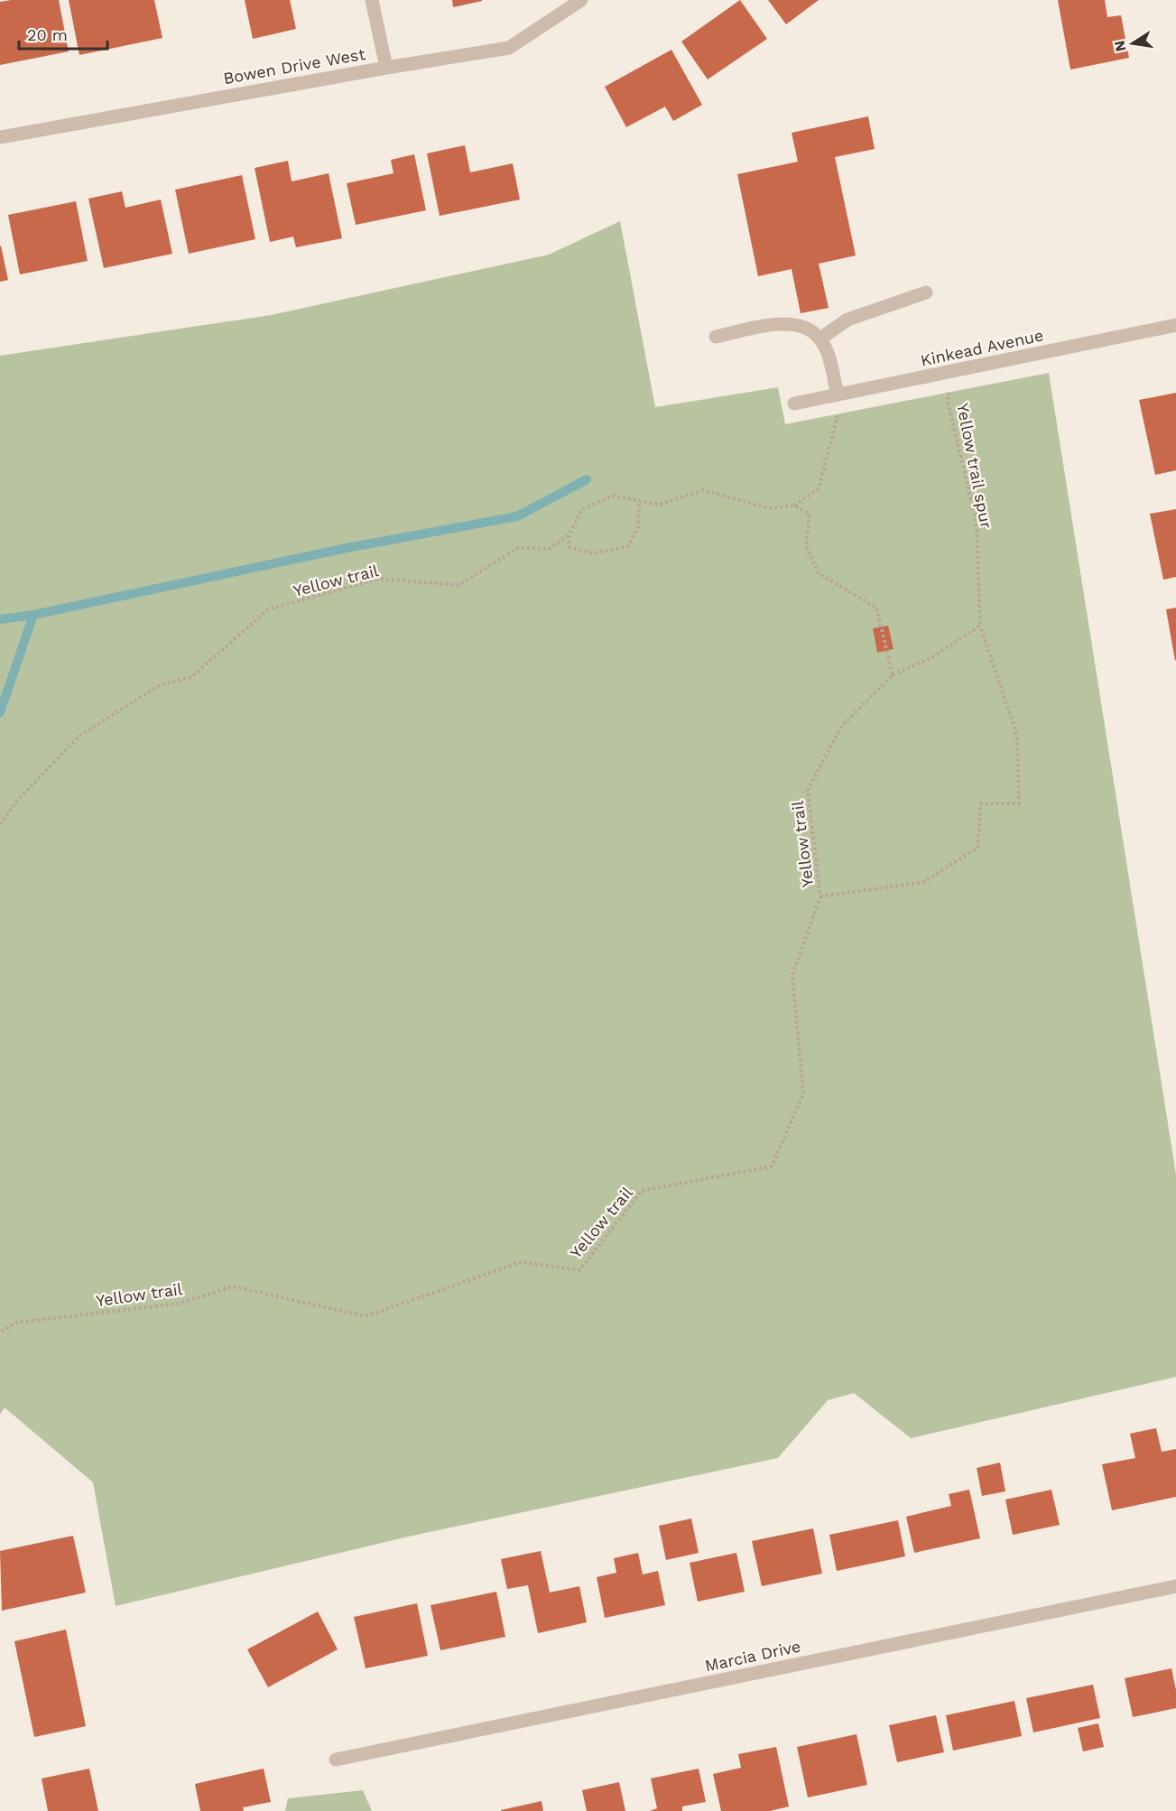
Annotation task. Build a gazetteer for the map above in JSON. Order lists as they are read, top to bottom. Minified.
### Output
{"streets":{"street":["Bowen Drive West","Kinkead Avenue","Marcia Drive"],"path":["Yellow trail spur","Yellow trail"]},"crossings":[["Kinkead Avenue","Yellow trail spur"],["Yellow trail spur","Yellow trail"]],"scale_bar":"20 m","north":"left"}
